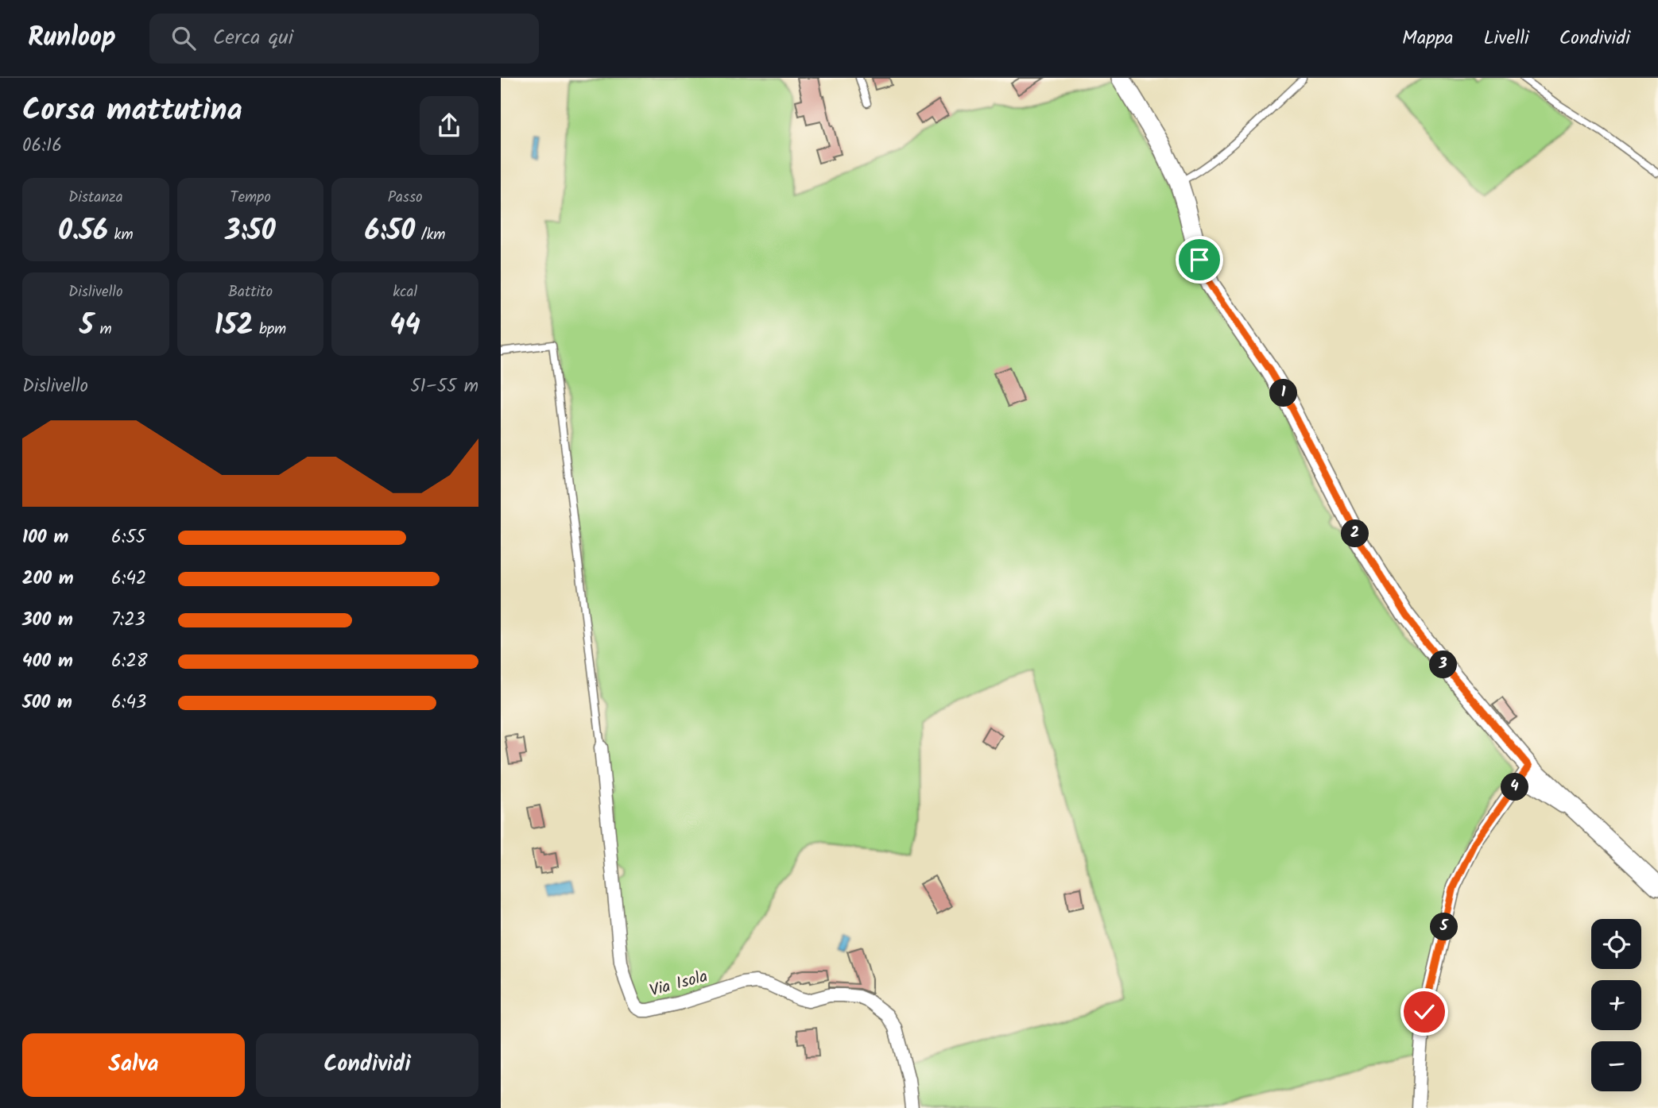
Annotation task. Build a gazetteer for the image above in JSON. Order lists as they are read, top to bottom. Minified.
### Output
{"streets":{"street":["Via Isola"]},"page":{"header":"Runloop","search":"Cerca qui","nav":["Mappa","Livelli","Condividi"],"heading":["Corsa mattutina","06:16"],"stats":[["Distanza","0.56 km"],["Tempo","3:50"],["Passo","6:50 /km"],["Dislivello","5 m"],["Battito","152 bpm"],["kcal","44"]],"chart":["Dislivello","51–55 m"],"pins":["1","2","3","4","5"],"list":[{"name":"100 m","note":"6:55"},{"name":"200 m","note":"6:42"},{"name":"300 m","note":"7:23"},{"name":"400 m","note":"6:28"},{"name":"500 m","note":"6:43"}],"map_buttons":["+","−"],"buttons":["Salva","Condividi"]}}
